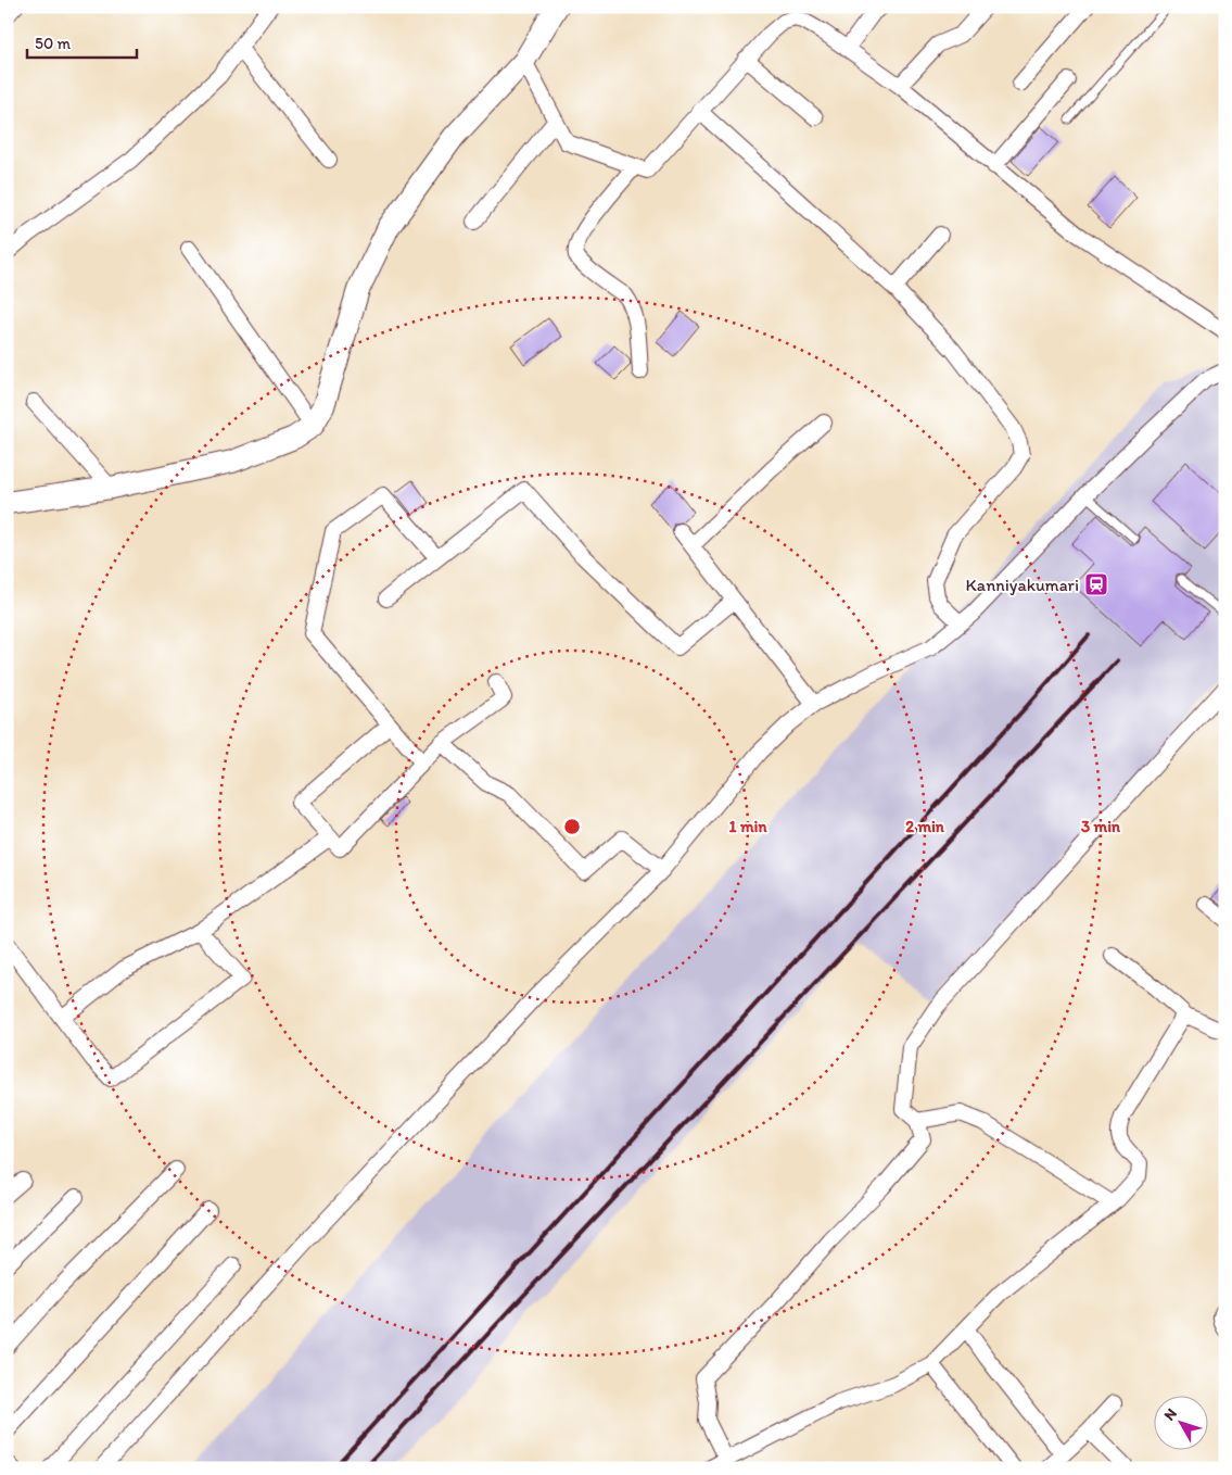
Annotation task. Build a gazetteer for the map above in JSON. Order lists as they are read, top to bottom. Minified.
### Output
{"places":{"station":["Kanniyakumari"]},"scale_bar":"50 m","north":"top left","rings":["1 min","2 min","3 min"]}
